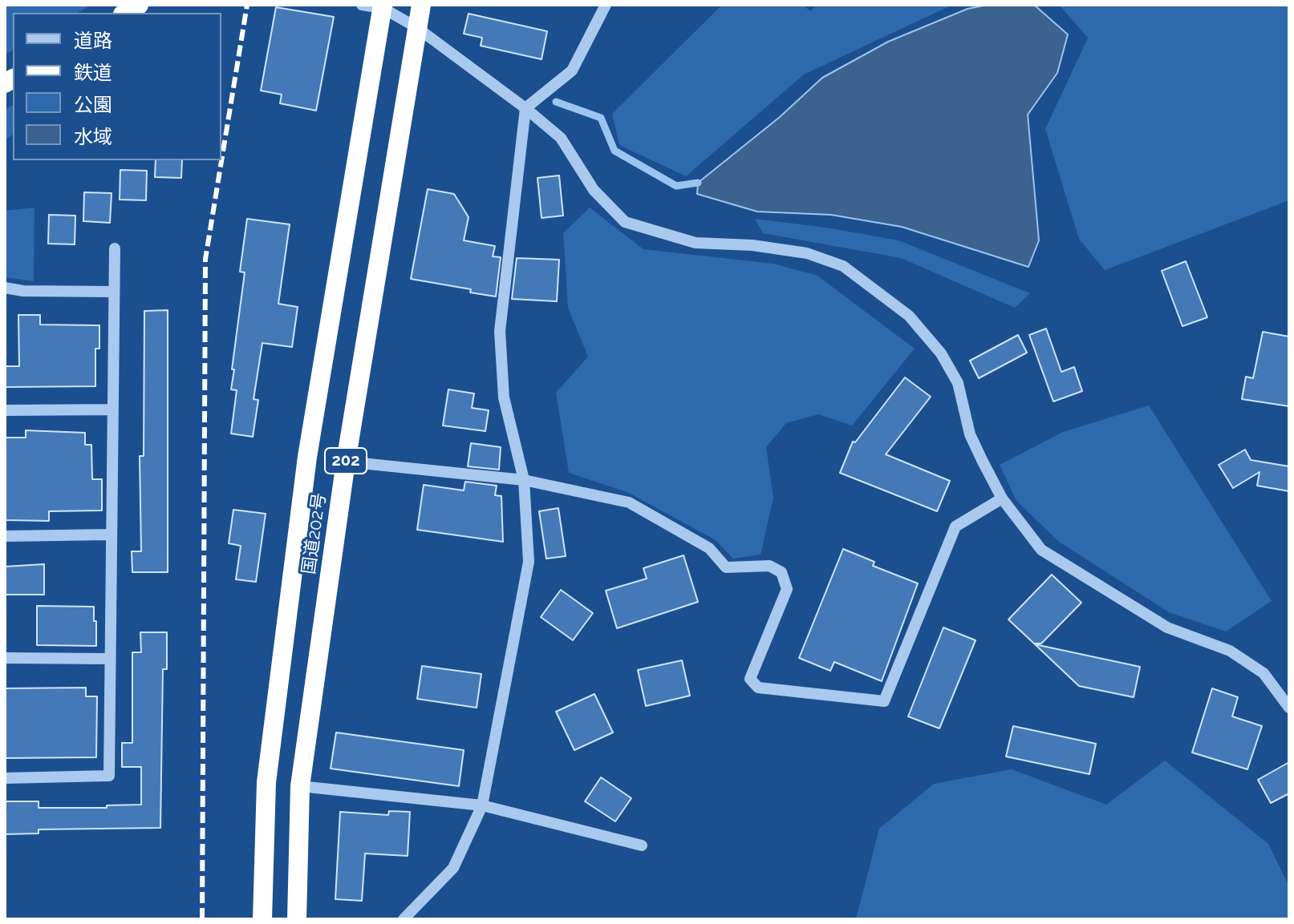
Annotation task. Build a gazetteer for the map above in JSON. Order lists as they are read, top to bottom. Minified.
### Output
{"streets":{"highway":["202","国道202号"]},"legend":["道路","鉄道","公園","水域"]}
